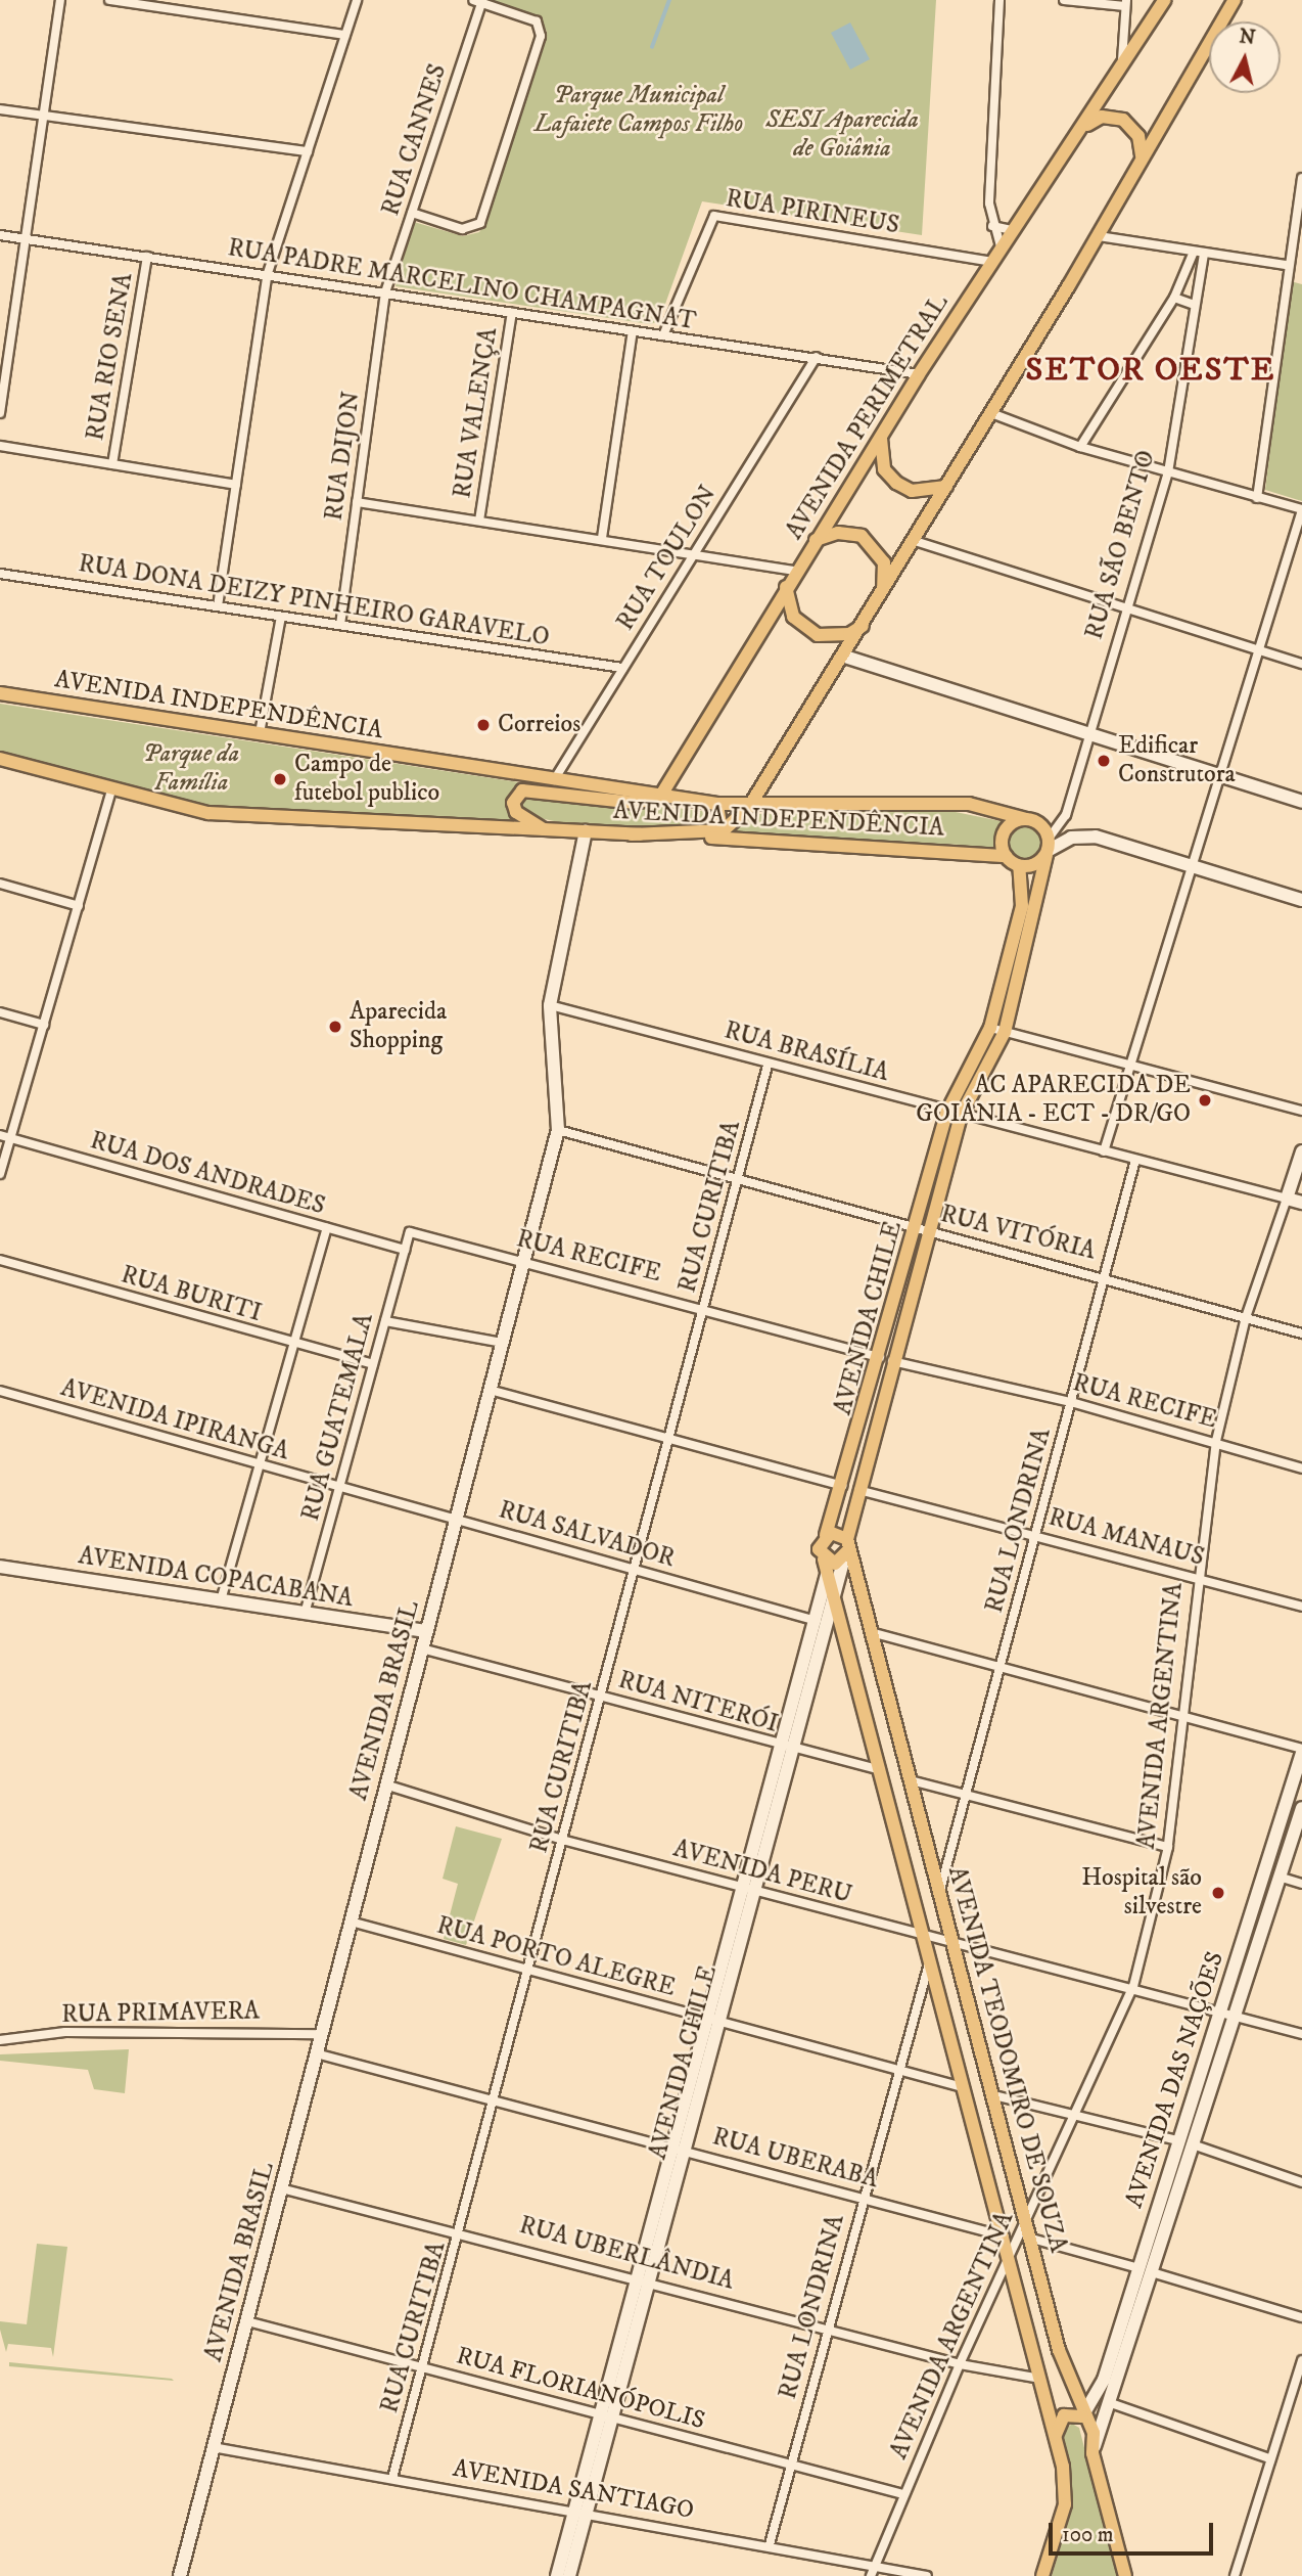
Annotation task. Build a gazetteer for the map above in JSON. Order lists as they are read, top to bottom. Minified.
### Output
{"streets":{"main road":["AVENIDA PERIMETRAL","RUA SÃO BENTO","AVENIDA INDEPENDÊNCIA","AVENIDA CHILE","AVENIDA TEODOMIRO DE SOUZA"],"street":["RUA CANNES","RUA PIRINEUS","RUA PADRE MARCELINO CHAMPAGNAT","RUA RIO SENA","RUA VALENÇA","RUA DIJON","RUA TOULON","RUA DONA DEIZY PINHEIRO GARAVELO","RUA BRASÍLIA","RUA DOS ANDRADES","RUA CURITIBA","RUA VITÓRIA","RUA RECIFE","RUA BURITI","RUA GUATEMALA","AVENIDA IPIRANGA","RUA LONDRINA","RUA SALVADOR","RUA MANAUS","AVENIDA COPACABANA","AVENIDA BRASIL","RUA NITERÓI","AVENIDA ARGENTINA","AVENIDA PERU","RUA PORTO ALEGRE","RUA PRIMAVERA","AVENIDA DAS NAÇÕES","RUA UBERABA","RUA UBERLÂNDIA","RUA FLORIANÓPOLIS","AVENIDA SANTIAGO"]},"crossings":[["RUA CANNES","RUA PADRE MARCELINO CHAMPAGNAT"],["RUA CANNES","RUA DIJON"],["RUA PIRINEUS","RUA PADRE MARCELINO CHAMPAGNAT"],["RUA PIRINEUS","AVENIDA PERIMETRAL"],["RUA PADRE MARCELINO CHAMPAGNAT","RUA RIO SENA"],["RUA PADRE MARCELINO CHAMPAGNAT","RUA VALENÇA"],["RUA PADRE MARCELINO CHAMPAGNAT","AVENIDA PERIMETRAL"],["RUA PADRE MARCELINO CHAMPAGNAT","RUA DIJON"],["RUA PADRE MARCELINO CHAMPAGNAT","RUA TOULON"],["AVENIDA PERIMETRAL","AVENIDA INDEPENDÊNCIA"],["RUA DIJON","RUA DONA DEIZY PINHEIRO GARAVELO"],["RUA SÃO BENTO","AVENIDA INDEPENDÊNCIA"],["RUA SÃO BENTO","RUA BRASÍLIA"],["RUA SÃO BENTO","AVENIDA CHILE"],["RUA TOULON","RUA DONA DEIZY PINHEIRO GARAVELO"],["RUA TOULON","AVENIDA INDEPENDÊNCIA"],["AVENIDA INDEPENDÊNCIA","AVENIDA BRASIL"],["RUA BRASÍLIA","RUA CURITIBA"],["RUA BRASÍLIA","AVENIDA CHILE"],["RUA BRASÍLIA","RUA LONDRINA"],["RUA BRASÍLIA","AVENIDA BRASIL"],["RUA BRASÍLIA","AVENIDA ARGENTINA"],["RUA DOS ANDRADES","RUA GUATEMALA"],["RUA CURITIBA","RUA VITÓRIA"],["RUA CURITIBA","RUA RECIFE"],["RUA CURITIBA","RUA SALVADOR"],["RUA CURITIBA","RUA NITERÓI"],["RUA CURITIBA","AVENIDA PERU"],["RUA CURITIBA","RUA PORTO ALEGRE"],["RUA CURITIBA","RUA UBERABA"],["RUA CURITIBA","RUA UBERLÂNDIA"],["RUA CURITIBA","RUA FLORIANÓPOLIS"],["RUA CURITIBA","AVENIDA SANTIAGO"],["RUA VITÓRIA","AVENIDA CHILE"],["RUA VITÓRIA","RUA LONDRINA"],["RUA VITÓRIA","AVENIDA BRASIL"],["RUA VITÓRIA","AVENIDA ARGENTINA"],["RUA RECIFE","AVENIDA CHILE"],["RUA RECIFE","RUA GUATEMALA"],["RUA RECIFE","RUA LONDRINA"],["RUA RECIFE","AVENIDA BRASIL"],["RUA RECIFE","AVENIDA ARGENTINA"],["RUA BURITI","RUA GUATEMALA"],["AVENIDA CHILE","RUA SALVADOR"],["AVENIDA CHILE","RUA MANAUS"],["AVENIDA CHILE","RUA NITERÓI"],["AVENIDA CHILE","AVENIDA PERU"],["AVENIDA CHILE","RUA PORTO ALEGRE"],["AVENIDA CHILE","AVENIDA TEODOMIRO DE SOUZA"],["AVENIDA CHILE","RUA UBERABA"],["AVENIDA CHILE","RUA UBERLÂNDIA"],["AVENIDA CHILE","RUA FLORIANÓPOLIS"],["AVENIDA CHILE","AVENIDA SANTIAGO"],["RUA GUATEMALA","AVENIDA IPIRANGA"],["RUA GUATEMALA","RUA SALVADOR"],["RUA GUATEMALA","AVENIDA COPACABANA"],["AVENIDA IPIRANGA","RUA SALVADOR"],["RUA LONDRINA","RUA MANAUS"],["RUA LONDRINA","RUA PORTO ALEGRE"],["RUA LONDRINA","AVENIDA TEODOMIRO DE SOUZA"],["RUA LONDRINA","RUA UBERABA"],["RUA LONDRINA","RUA UBERLÂNDIA"],["RUA LONDRINA","RUA FLORIANÓPOLIS"],["RUA LONDRINA","AVENIDA SANTIAGO"],["RUA SALVADOR","AVENIDA BRASIL"],["RUA MANAUS","AVENIDA ARGENTINA"],["AVENIDA COPACABANA","AVENIDA BRASIL"],["AVENIDA BRASIL","RUA NITERÓI"],["AVENIDA BRASIL","AVENIDA PERU"],["AVENIDA BRASIL","RUA PORTO ALEGRE"],["AVENIDA BRASIL","RUA PRIMAVERA"],["AVENIDA BRASIL","RUA UBERABA"],["AVENIDA BRASIL","RUA UBERLÂNDIA"],["AVENIDA BRASIL","RUA FLORIANÓPOLIS"],["AVENIDA BRASIL","AVENIDA SANTIAGO"],["RUA NITERÓI","AVENIDA TEODOMIRO DE SOUZA"],["AVENIDA ARGENTINA","AVENIDA PERU"],["AVENIDA ARGENTINA","AVENIDA TEODOMIRO DE SOUZA"],["AVENIDA ARGENTINA","RUA UBERABA"],["AVENIDA ARGENTINA","RUA UBERLÂNDIA"],["AVENIDA ARGENTINA","RUA FLORIANÓPOLIS"],["AVENIDA ARGENTINA","AVENIDA SANTIAGO"],["AVENIDA PERU","AVENIDA TEODOMIRO DE SOUZA"],["AVENIDA PERU","AVENIDA DAS NAÇÕES"],["RUA PORTO ALEGRE","AVENIDA TEODOMIRO DE SOUZA"],["AVENIDA TEODOMIRO DE SOUZA","AVENIDA DAS NAÇÕES"],["AVENIDA TEODOMIRO DE SOUZA","RUA UBERABA"],["AVENIDA TEODOMIRO DE SOUZA","RUA UBERLÂNDIA"],["AVENIDA DAS NAÇÕES","RUA UBERABA"]],"districts":["SETOR OESTE"],"parks":["Parque Municipal Lafaiete Campos Filho","SESI Aparecida de Goiânia","Parque da Família"],"places":["Correios","Edificar Construtora","Campo de futebol publico","Aparecida Shopping","AC APARECIDA DE GOIÂNIA - ECT - DR/GO","Hospital são silvestre"],"scale_bar":"100 m","north":"top"}
